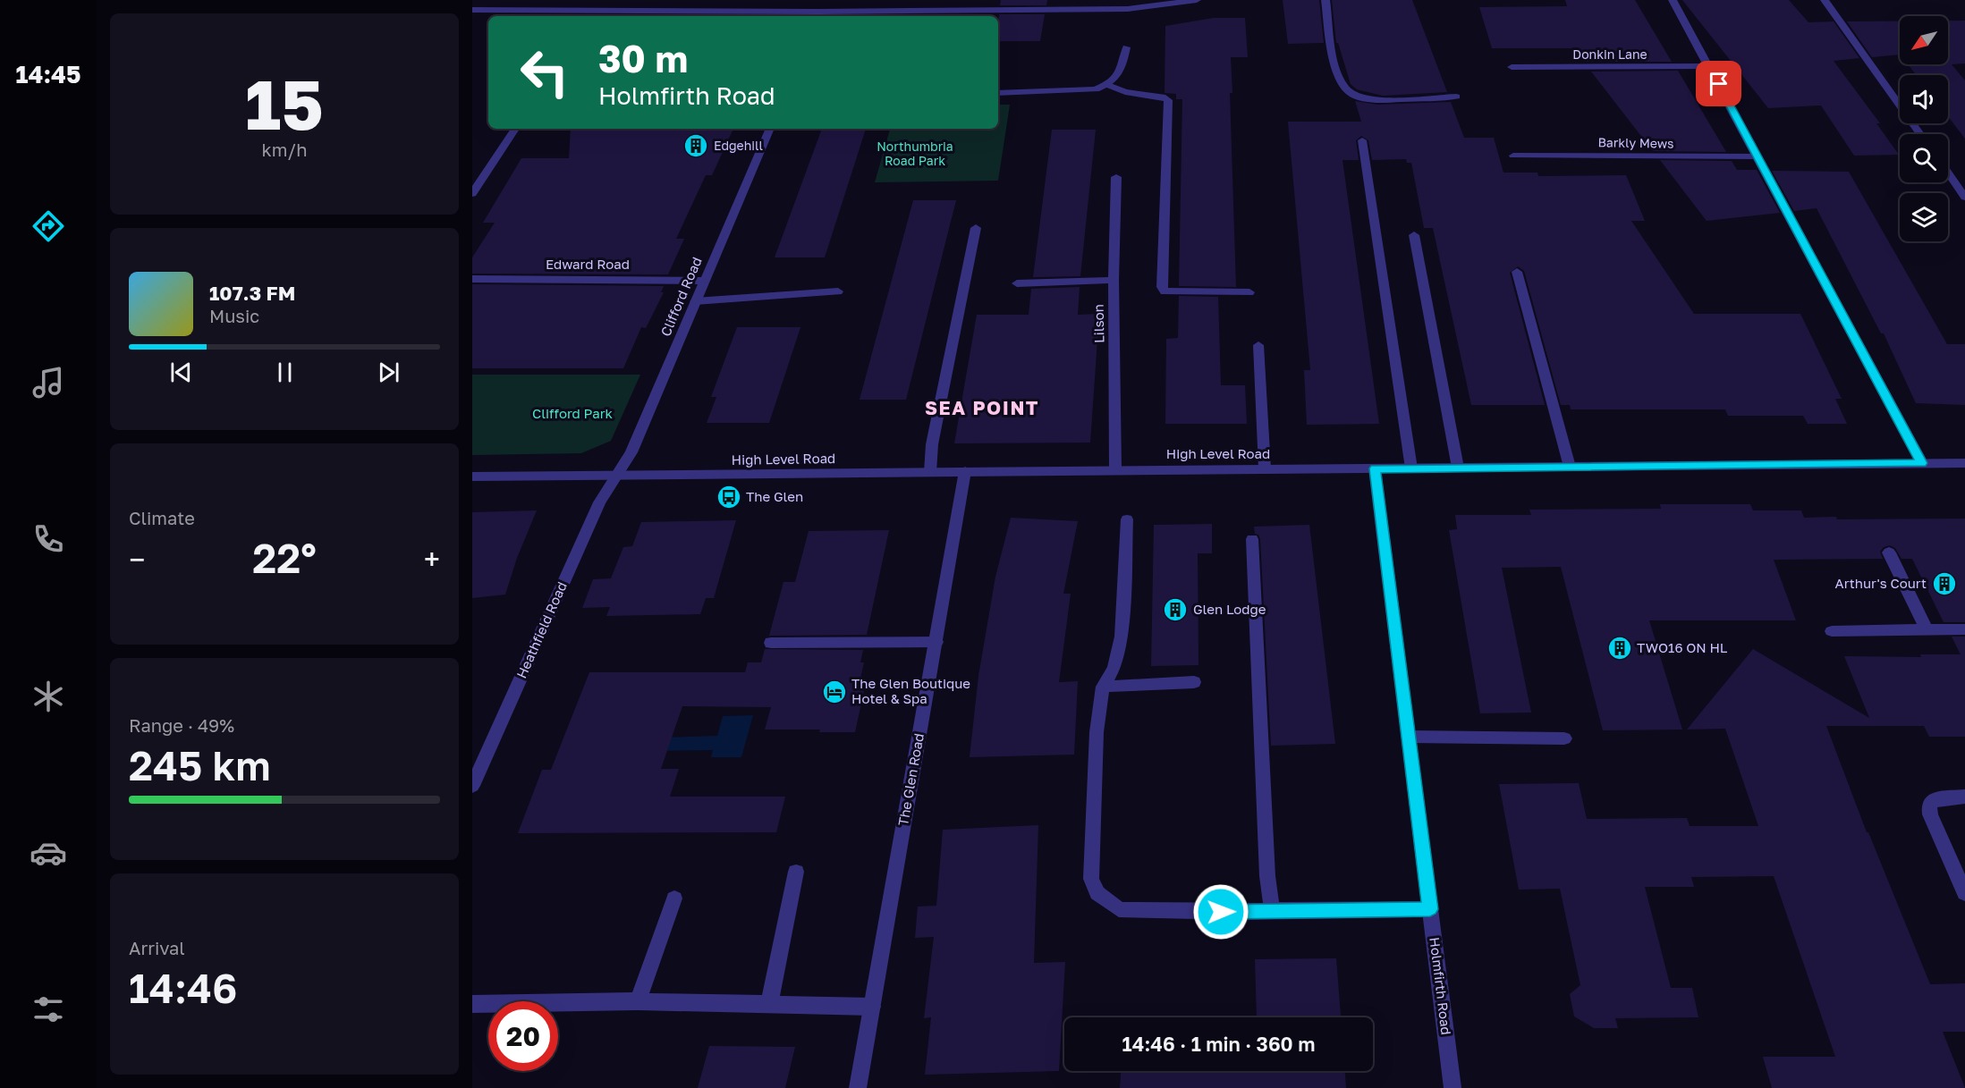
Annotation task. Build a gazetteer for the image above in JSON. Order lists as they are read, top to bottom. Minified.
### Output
{"streets":{"street":["Donkin Lane","Barkly Mews","Edward Road","Clifford Road","Lilson","High Level Road","Heathfield Road","The Glen Road","Holmfirth Road"]},"crossings":[["Edward Road","Clifford Road"],["Clifford Road","High Level Road"],["Clifford Road","Heathfield Road"],["Lilson","High Level Road"],["High Level Road","Heathfield Road"],["High Level Road","The Glen Road"],["High Level Road","Holmfirth Road"]],"districts":["SEA POINT"],"parks":["Northumbria Road Park","Clifford Park"],"places":{"building":["Edgehill","Arthur's Court","Glen Lodge","TWO16 ON HL"],"bus stop":["The Glen"],"hotel":["The Glen Boutique Hotel & Spa"]},"north":"bottom left","page":{"tabs":"14:45","tile":[["15","km/h"],"Climate",["Range · 49%","245 km"],["Arrival","14:46"]],"turn":["30 m","Holmfirth Road"],"song":["107.3 FM","Music"],"heat":["−","22°","+"],"limit":"20","trip":"14:46 · 1 min · 360 m"}}
